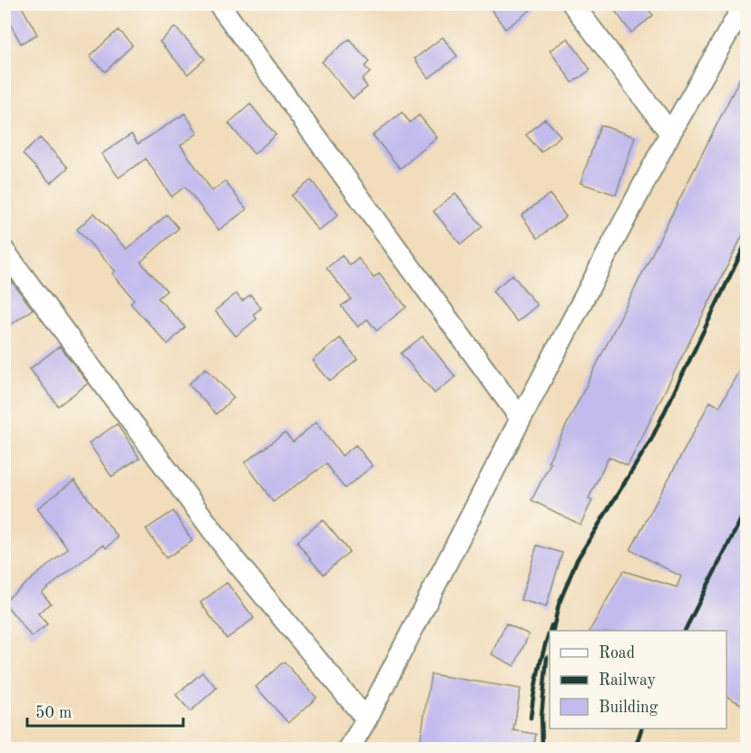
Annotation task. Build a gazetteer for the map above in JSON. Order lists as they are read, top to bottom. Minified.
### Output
{"legend":["Road","Railway","Building"],"scale_bar":"50 m"}
